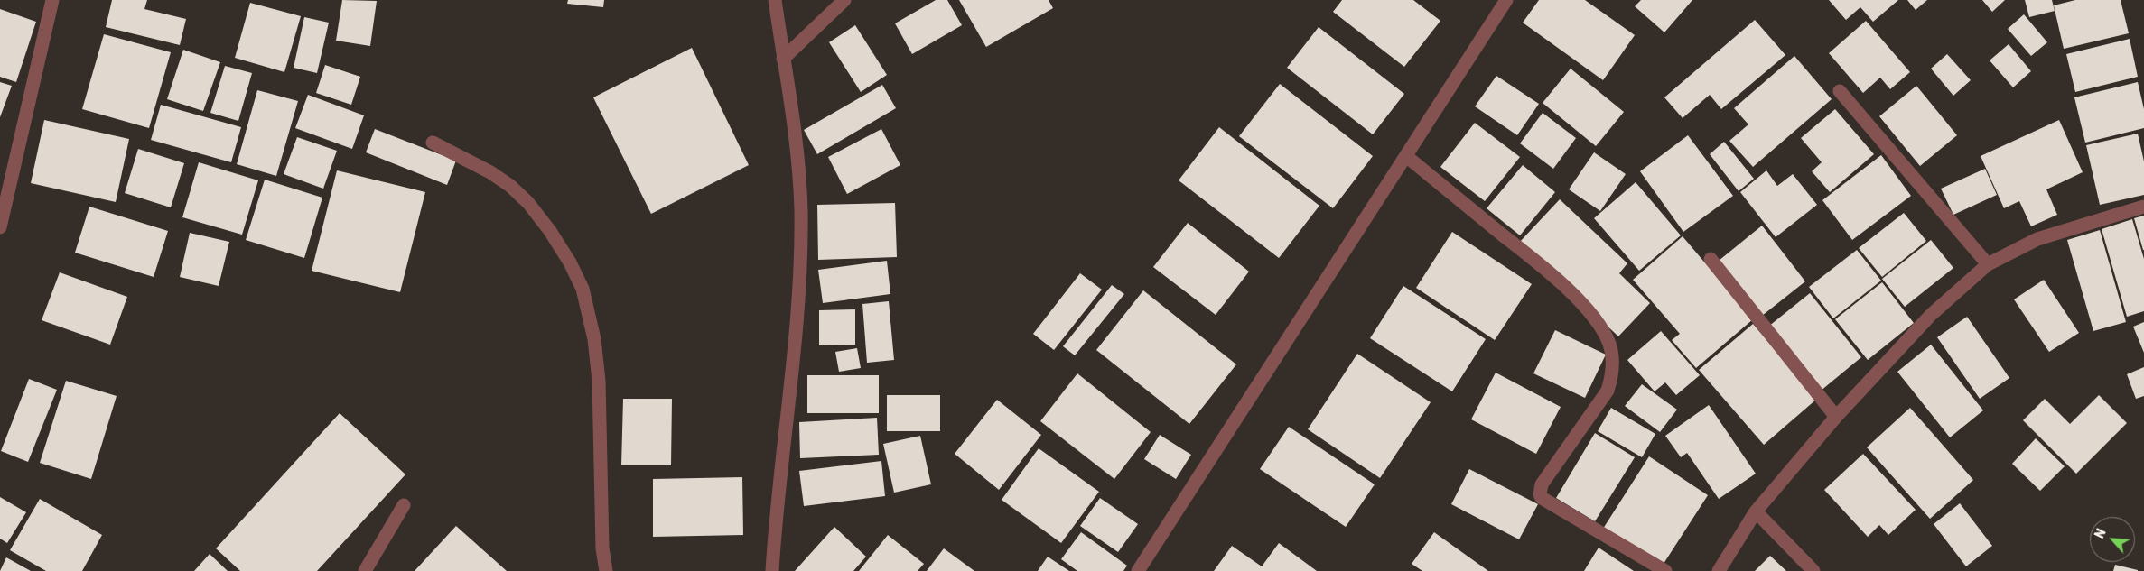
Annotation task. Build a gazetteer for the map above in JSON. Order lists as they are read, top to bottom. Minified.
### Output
{"north":"top left"}
